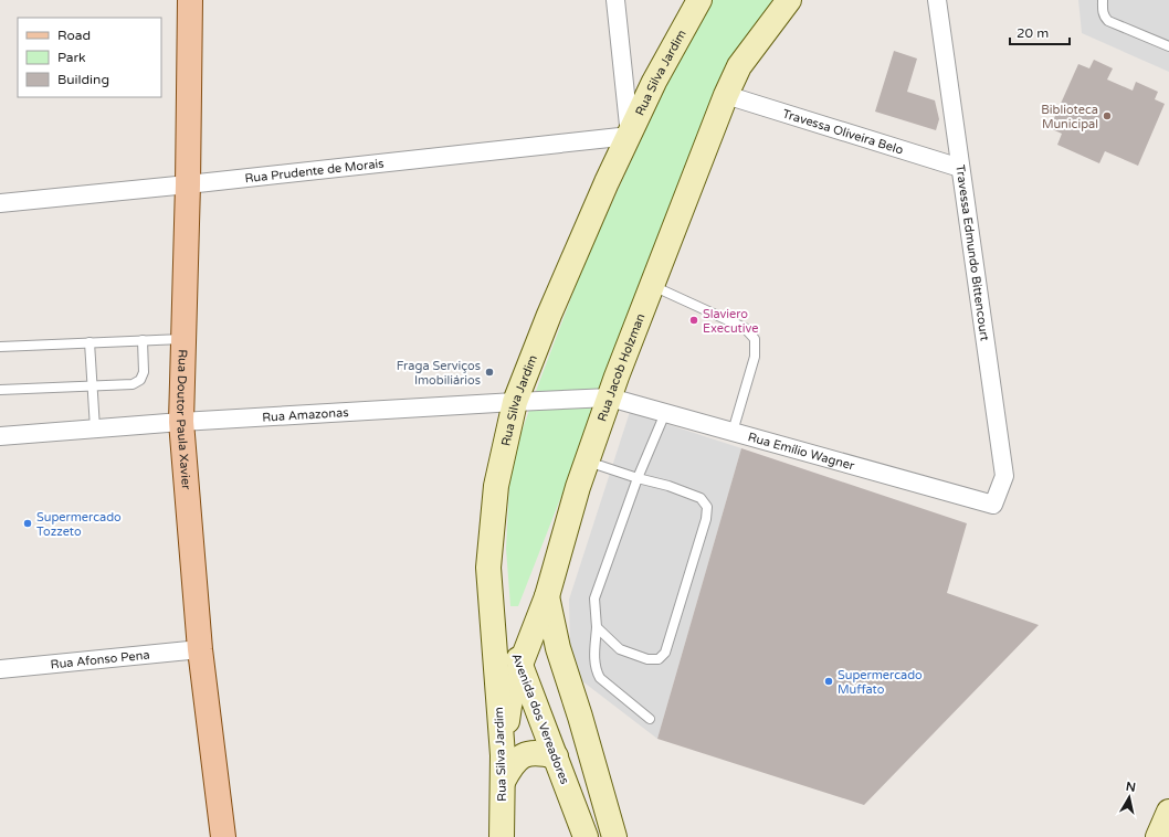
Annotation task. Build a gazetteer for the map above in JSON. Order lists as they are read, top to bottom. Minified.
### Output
{"streets":{"main road":["Rua Silva Jardim","Rua Jacob Holzman","Rua Doutor Paula Xavier","Avenida dos Vereadores"],"street":["Travessa Oliveira Belo","Rua Prudente de Morais","Travessa Edmundo Bittencourt","Rua Amazonas","Rua Emílio Wagner","Rua Afonso Pena"]},"crossings":[["Rua Silva Jardim","Rua Prudente de Morais"],["Rua Silva Jardim","Rua Jacob Holzman"],["Rua Silva Jardim","Rua Amazonas"],["Rua Silva Jardim","Avenida dos Vereadores"],["Travessa Oliveira Belo","Travessa Edmundo Bittencourt"],["Travessa Oliveira Belo","Rua Jacob Holzman"],["Rua Prudente de Morais","Rua Doutor Paula Xavier"],["Travessa Edmundo Bittencourt","Rua Emílio Wagner"],["Rua Jacob Holzman","Rua Amazonas"],["Rua Jacob Holzman","Rua Emílio Wagner"],["Rua Jacob Holzman","Avenida dos Vereadores"],["Rua Amazonas","Rua Doutor Paula Xavier"],["Rua Amazonas","Rua Emílio Wagner"],["Rua Doutor Paula Xavier","Rua Afonso Pena"]],"places":["Biblioteca Municipal","Slaviero Executive","Fraga Serviços Imobiliários","Supermercado Tozzeto","Supermercado Muffato"],"legend":["Road","Park","Building"],"scale_bar":"20 m","north":"top"}
